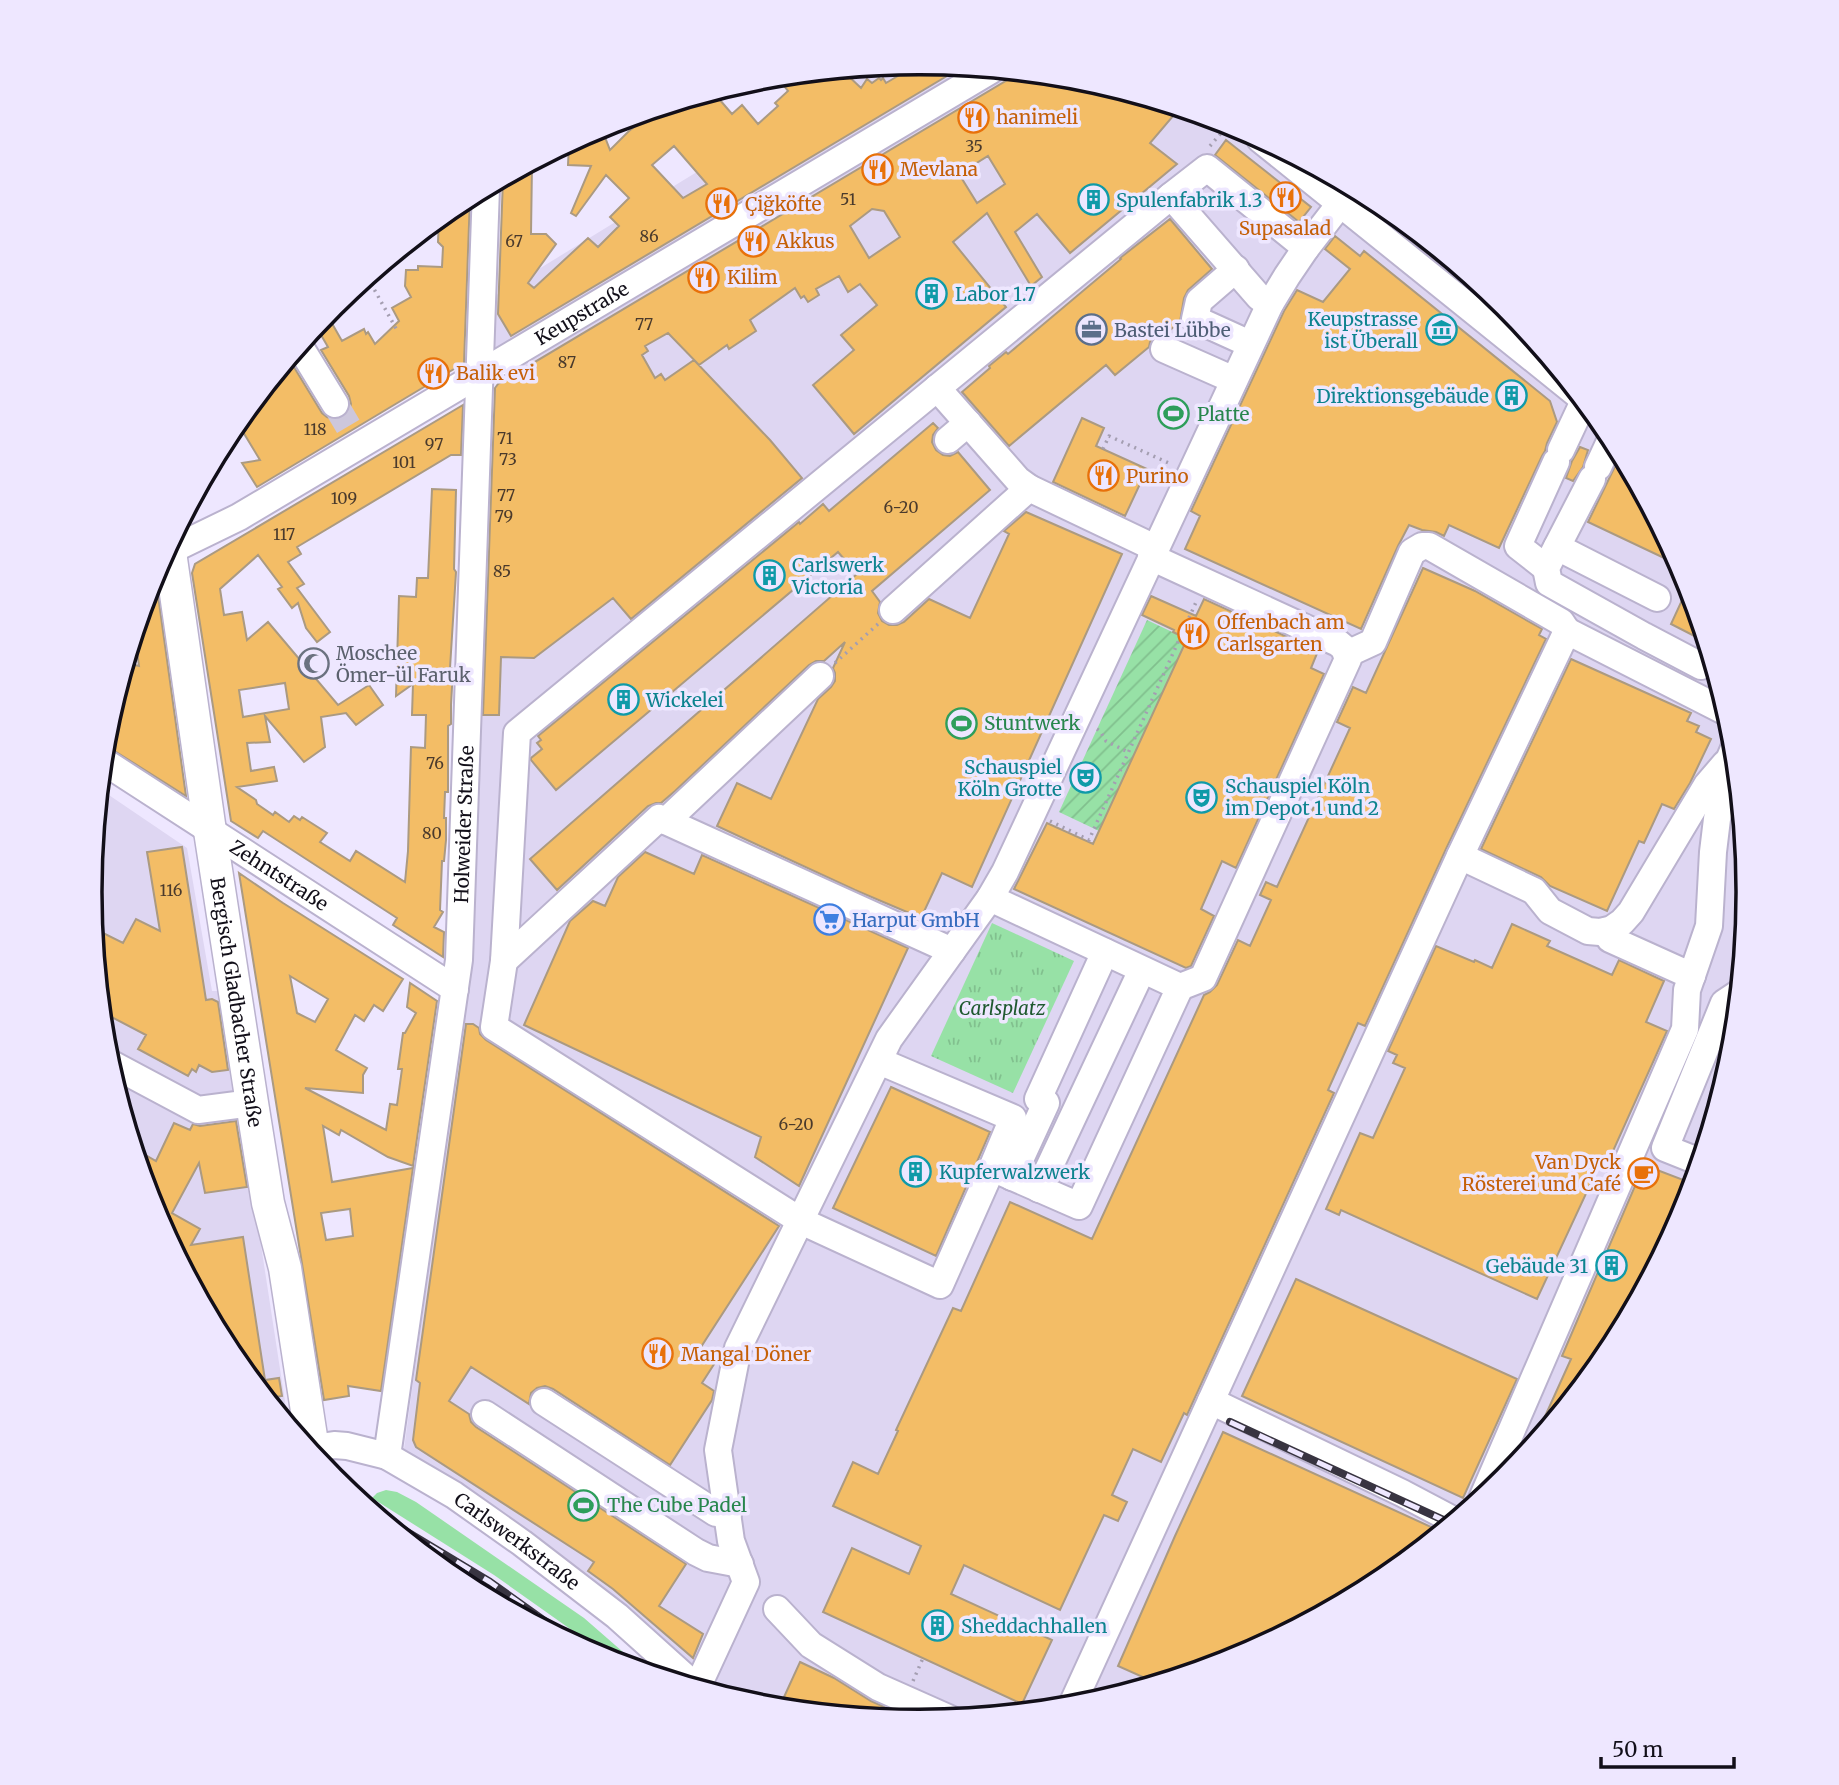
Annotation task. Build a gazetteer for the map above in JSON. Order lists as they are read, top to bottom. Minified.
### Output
{"streets":{"main road":["Bergisch Gladbacher Straße"],"street":["Keupstraße","Holweider Straße","Zehntstraße","Carlswerkstraße"]},"crossings":[["Keupstraße","Holweider Straße"],["Holweider Straße","Zehntstraße"],["Holweider Straße","Carlswerkstraße"],["Zehntstraße","Bergisch Gladbacher Straße"]],"parks":["Carlsplatz"],"places":{"restaurant":["hanimeli","Mevlana","Supasalad","Çiğköfte","Akkus","Kilim","Balik evi","Purino","Offenbach am Carlsgarten","Mangal Döner"],"building":["Spulenfabrik 1.3","Labor 1.7","Direktionsgebäude","Carlswerk Victoria","Wickelei","Kupferwalzwerk","Gebäude 31","Sheddachhallen"],"office":["Bastei Lübbe"],"museum":["Keupstrasse ist Überall"],"sports":["Platte","Stuntwerk","The Cube Padel"],"mosque":["Moschee Ömer-ül Faruk"],"theatre":["Schauspiel Köln Grotte","Schauspiel Köln im Depot 1 und 2"],"supermarket":["Harput GmbH"],"cafe":["Van Dyck Rösterei und Café"]},"house_numbers":["35","51","86","67","77","87","118","71","97","73","101","77","109","6-20","79","117","85","76","80","116","6-20"],"scale_bar":"50 m"}
